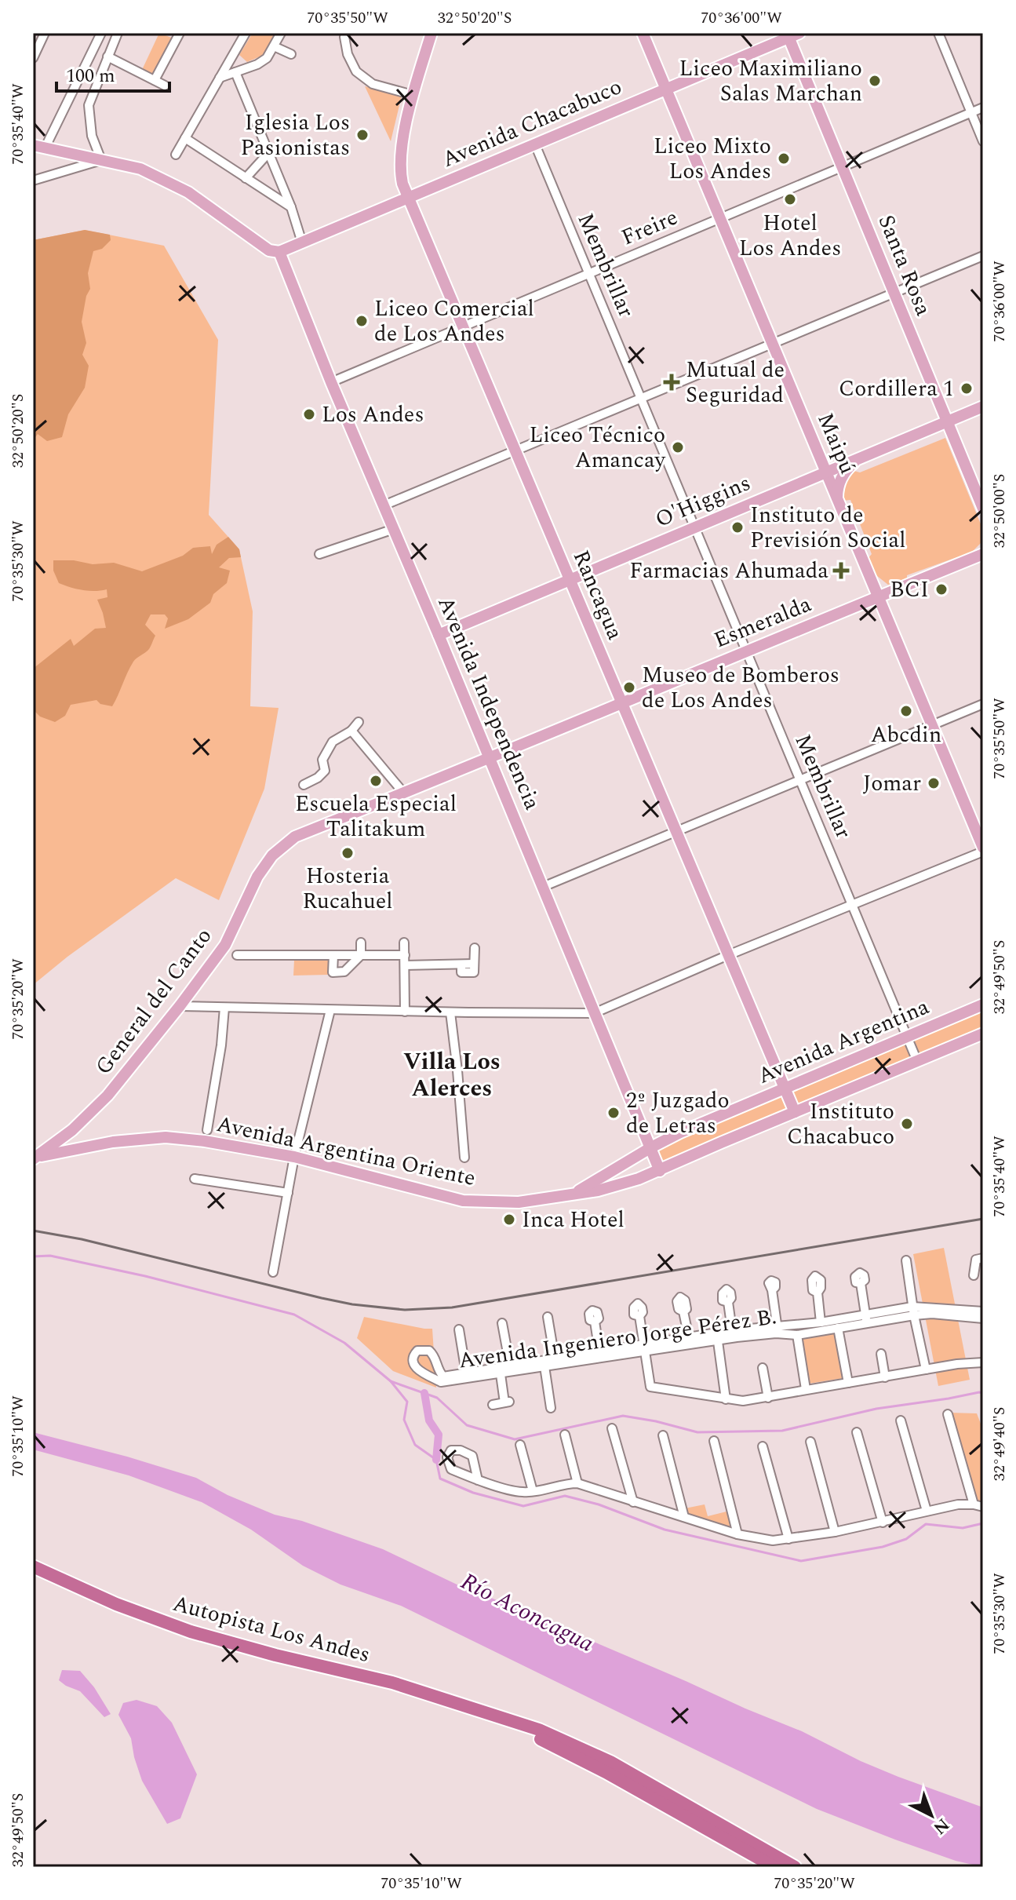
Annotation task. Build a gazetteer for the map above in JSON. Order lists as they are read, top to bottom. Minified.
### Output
{"streets":{"highway":["Autopista Los Andes"],"main road":["Avenida Chacabuco","Santa Rosa","Maipú","O'Higgins","Rancagua","Esmeralda","Avenida Independencia","General del Canto","Avenida Argentina","Avenida Argentina Oriente"],"street":["Freire","Membrillar","Avenida Ingeniero Jorge Pérez B."]},"crossings":[["Avenida Chacabuco","Membrillar"],["Avenida Chacabuco","Santa Rosa"],["Avenida Chacabuco","Maipú"],["Avenida Chacabuco","Rancagua"],["Avenida Chacabuco","Avenida Independencia"],["Freire","Membrillar"],["Freire","Santa Rosa"],["Freire","Maipú"],["Freire","Rancagua"],["Freire","Avenida Independencia"],["Membrillar","O'Higgins"],["Membrillar","Esmeralda"],["Membrillar","Avenida Argentina"],["Santa Rosa","O'Higgins"],["Maipú","O'Higgins"],["Maipú","Esmeralda"],["O'Higgins","Rancagua"],["O'Higgins","Avenida Independencia"],["Rancagua","Esmeralda"],["Rancagua","Avenida Argentina"],["Esmeralda","Avenida Independencia"],["Esmeralda","General del Canto"],["Avenida Independencia","General del Canto"],["Avenida Independencia","Avenida Argentina"],["Avenida Independencia","Avenida Argentina Oriente"],["General del Canto","Avenida Argentina Oriente"],["Avenida Argentina","Avenida Argentina Oriente"]],"districts":["Villa Los Alerces"],"water":["Río Aconcagua"],"places":{"other":["Liceo Maximiliano Salas Marchan","Iglesia Los Pasionistas","Liceo Mixto Los Andes","Hotel Los Andes","Liceo Comercial de Los Andes","Cordillera 1","Los Andes","Liceo Técnico Amancay","Instituto de Previsión Social","BCI","Museo de Bomberos de Los Andes","Abcdin","Escuela Especial Talitakum","Jomar","Hosteria Rucahuel","2º Juzgado de Letras","Instituto Chacabuco","Inca Hotel"],"health":["Mutual de Seguridad","Farmacias Ahumada"]},"scale_bar":"100 m","north":"bottom right","coordinates":["70°35'50\"W","32°50'20\"S","70°36'00\"W","70°35'40\"W","32°50'00\"S","70°35'30\"W","32°49'50\"S","70°35'20\"W","70°35'10\"W","32°49'40\"S"]}
